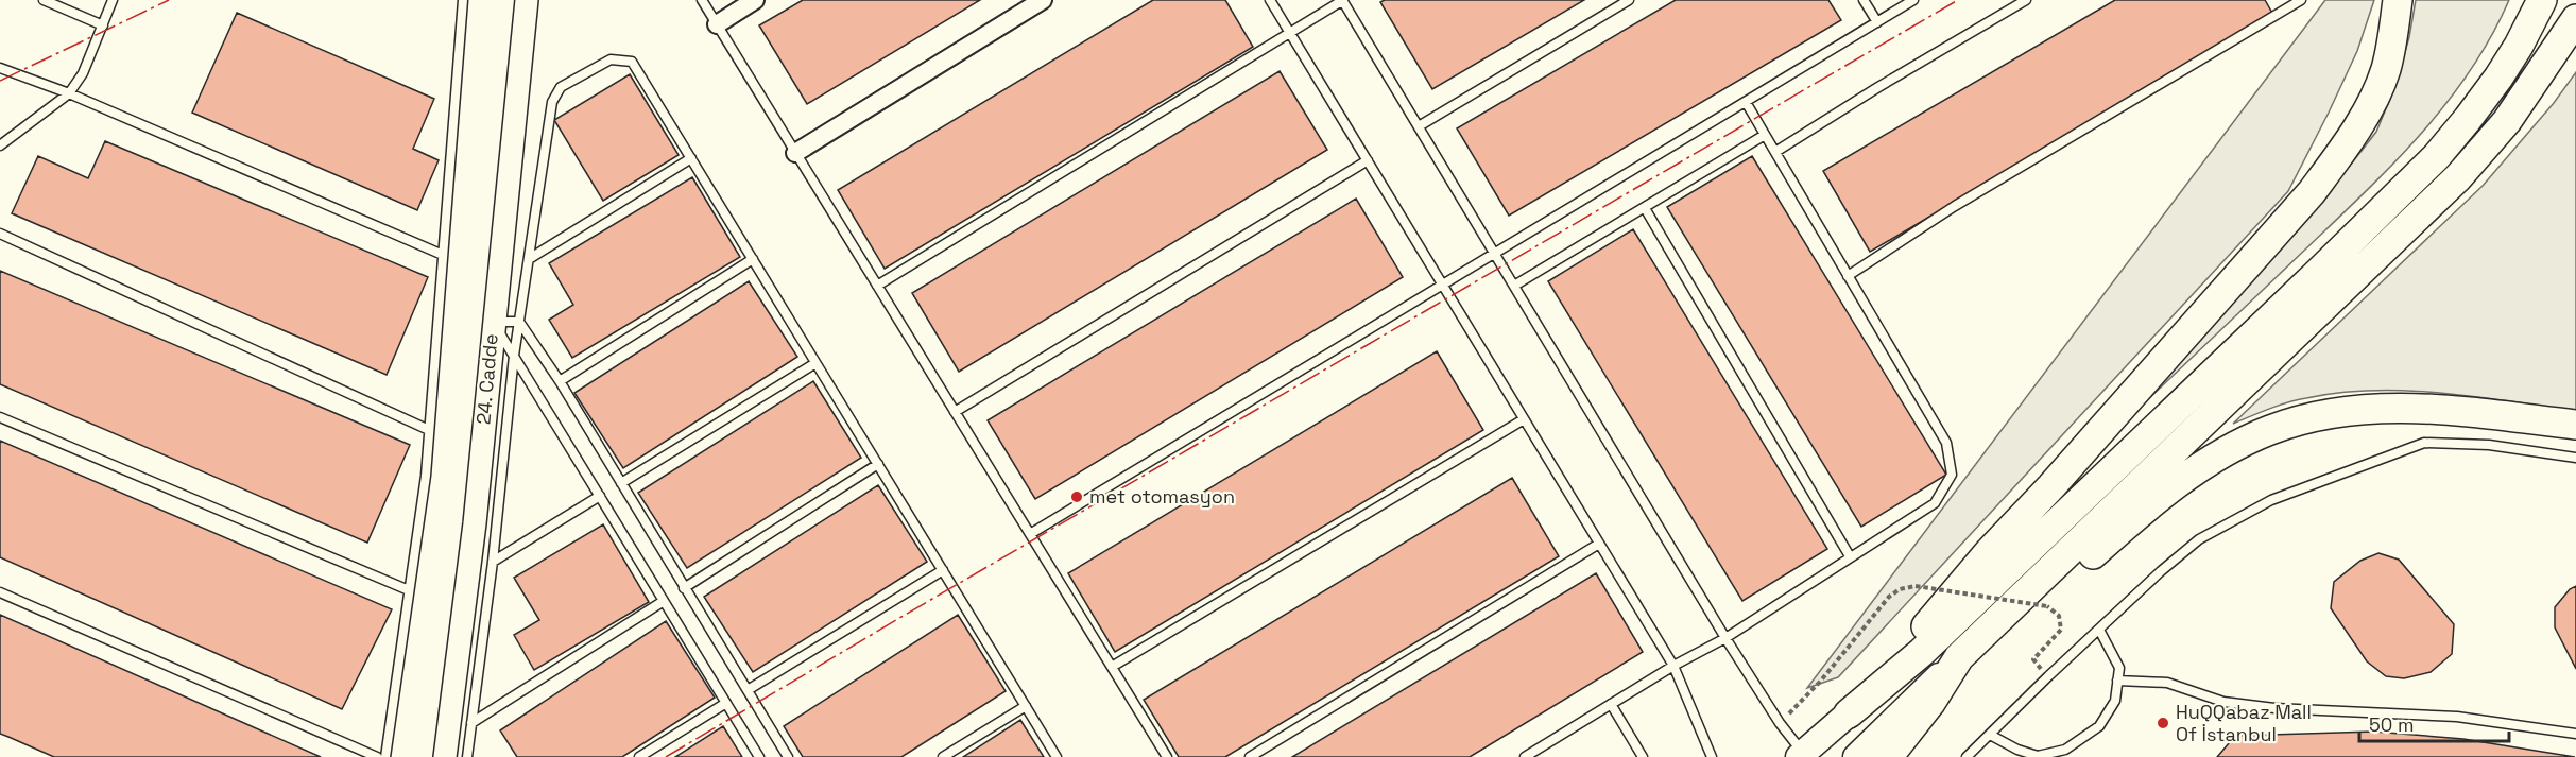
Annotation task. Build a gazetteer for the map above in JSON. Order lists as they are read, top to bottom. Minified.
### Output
{"streets":{"street":["24. Cadde"]},"places":["met otomasyon","HuQQabaz Mall Of İstanbul"],"scale_bar":"50 m"}
